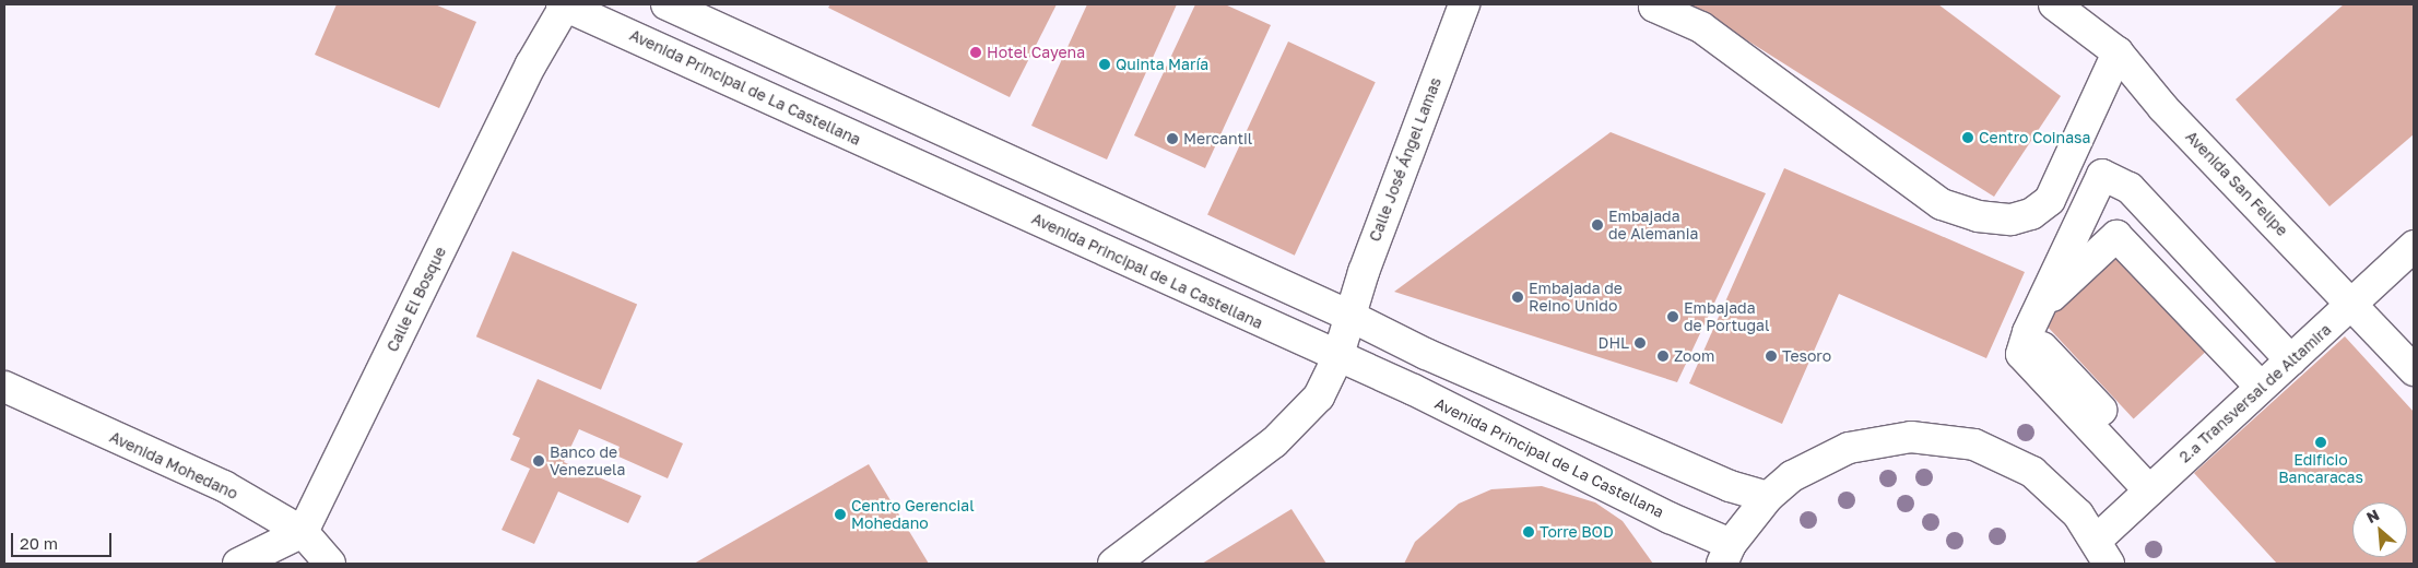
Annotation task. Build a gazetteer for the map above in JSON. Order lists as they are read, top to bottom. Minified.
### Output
{"streets":{"street":["Avenida Principal de La Castellana","Calle José Ángel Lamas","Avenida San Felipe","Calle El Bosque","2.ª Transversal de Altamira","Avenida Mohedano"]},"crossings":[["Avenida Principal de La Castellana","Calle José Ángel Lamas"],["Avenida Principal de La Castellana","Calle El Bosque"],["Avenida San Felipe","2.ª Transversal de Altamira"],["Calle El Bosque","Avenida Mohedano"]],"places":["Hotel Cayena","Quinta María","Centro Coinasa","Mercantil","Embajada de Alemania","Embajada de Reino Unido","Embajada de Portugal","DHL","Zoom","Tesoro","Edificio Bancaracas","Banco de Venezuela","Centro Gerencial Mohedano","Torre BOD"],"scale_bar":"20 m","north":"top left"}
